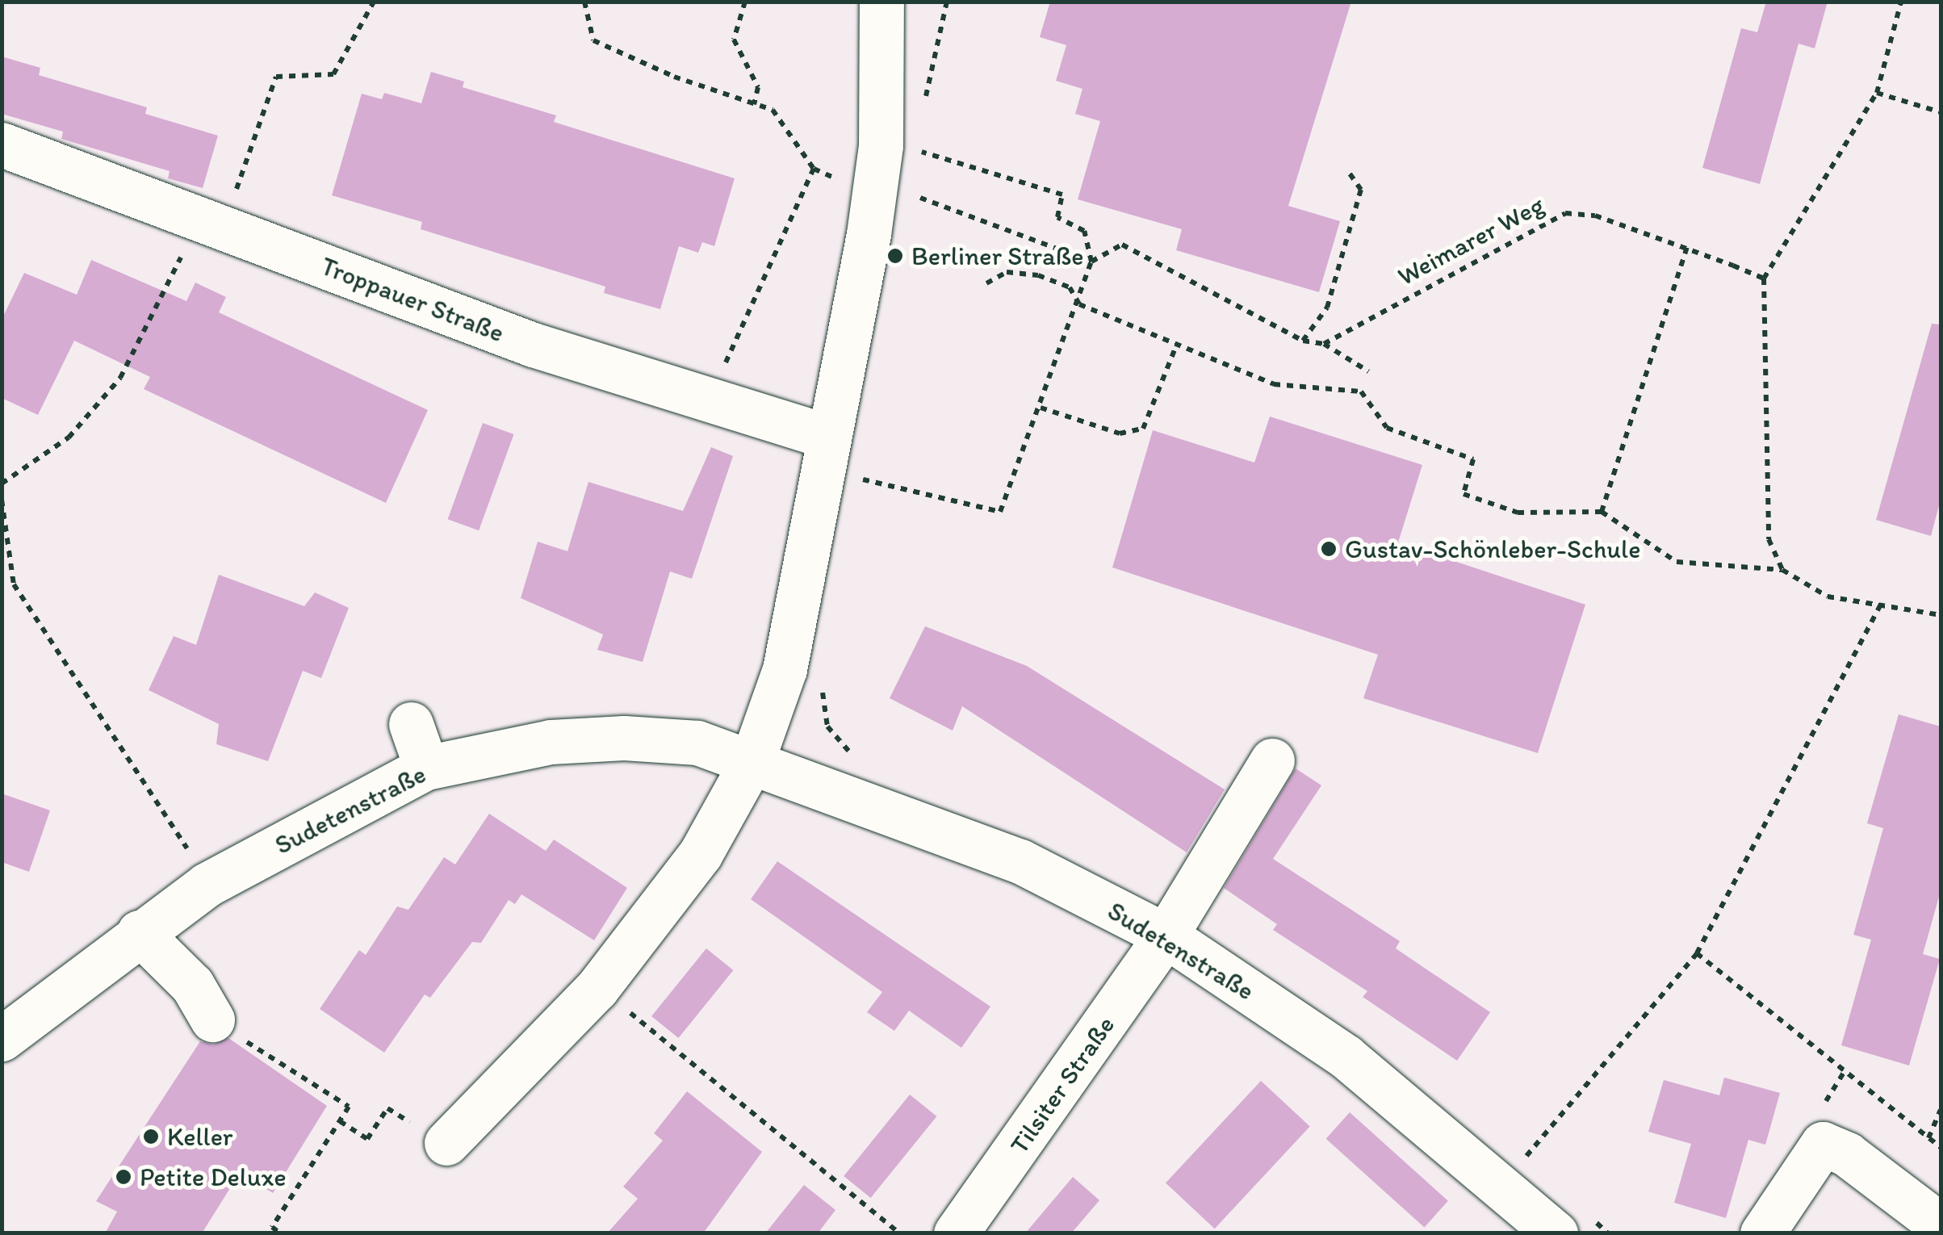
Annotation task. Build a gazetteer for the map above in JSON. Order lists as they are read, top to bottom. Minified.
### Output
{"streets":{"street":["Troppauer Straße","Sudetenstraße","Tilsiter Straße"],"path":["Weimarer Weg"]},"crossings":[["Sudetenstraße","Tilsiter Straße"]],"places":["Berliner Straße","Gustav-Schönleber-Schule","Keller","Petite Deluxe"]}
